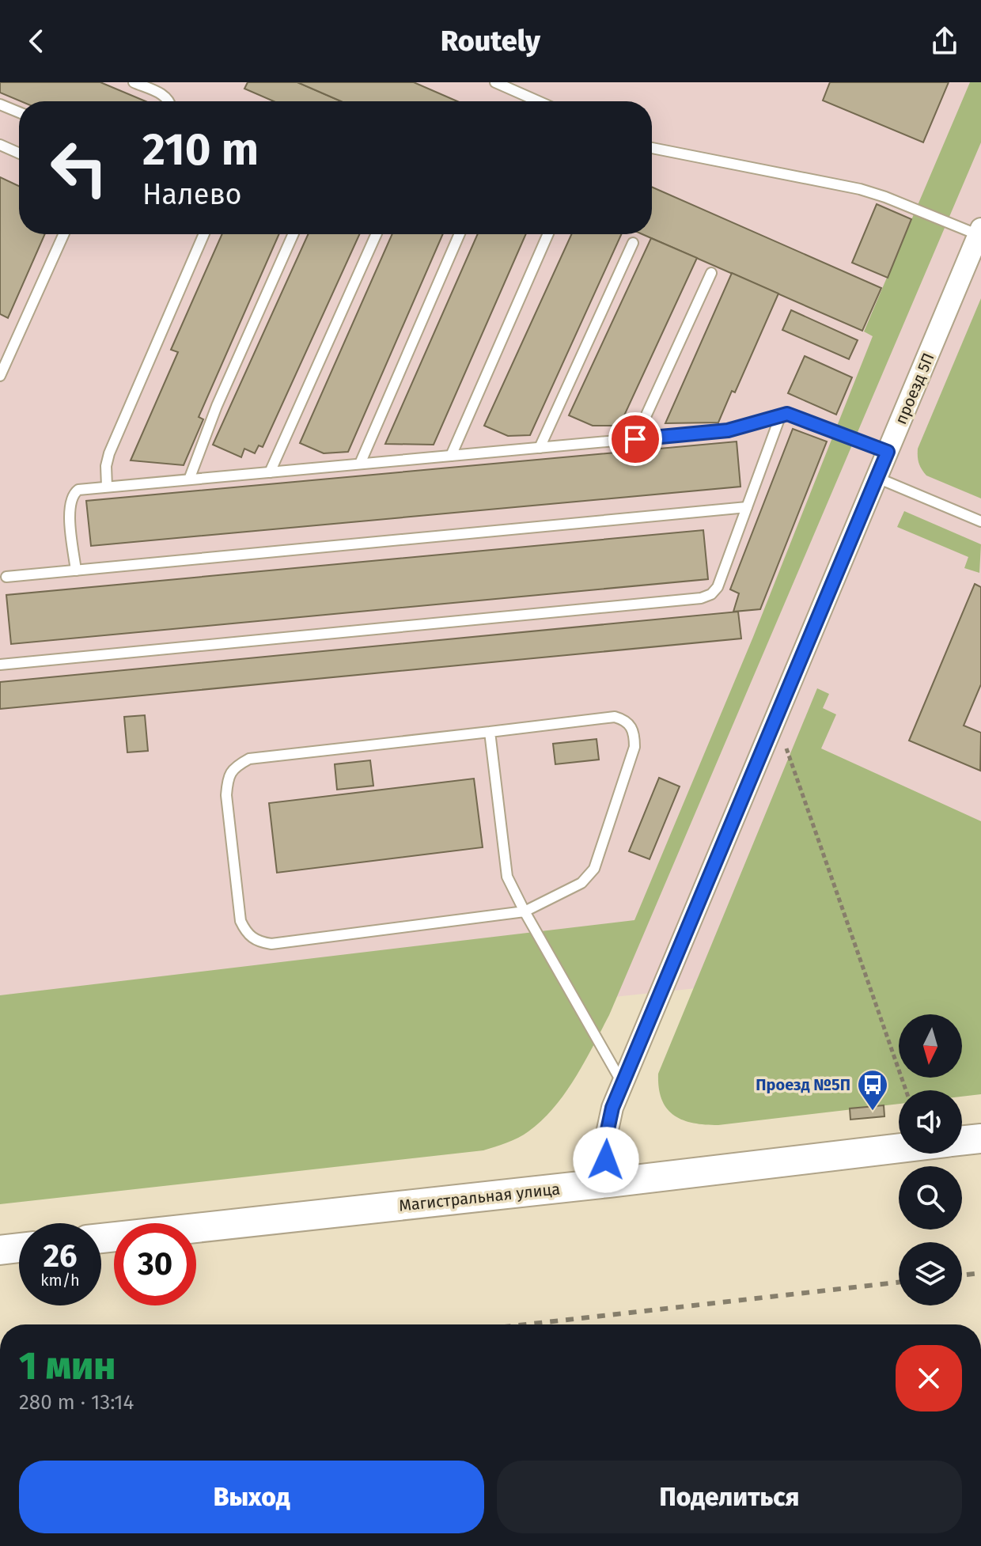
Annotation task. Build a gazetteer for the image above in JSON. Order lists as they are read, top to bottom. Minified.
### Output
{"streets":{"main road":["Магистральная улица"],"street":["проезд 5П"]},"crossings":[["проезд 5П","Магистральная улица"]],"places":{"bus stop":["Проезд №5П"]},"north":"bottom","page":{"header":"Routely","turn":["210 m","Налево"],"speed":"26 km/h","limit":"30","heading":["1 мин","280 m · 13:14"],"buttons":["Выход","Поделиться"]}}
